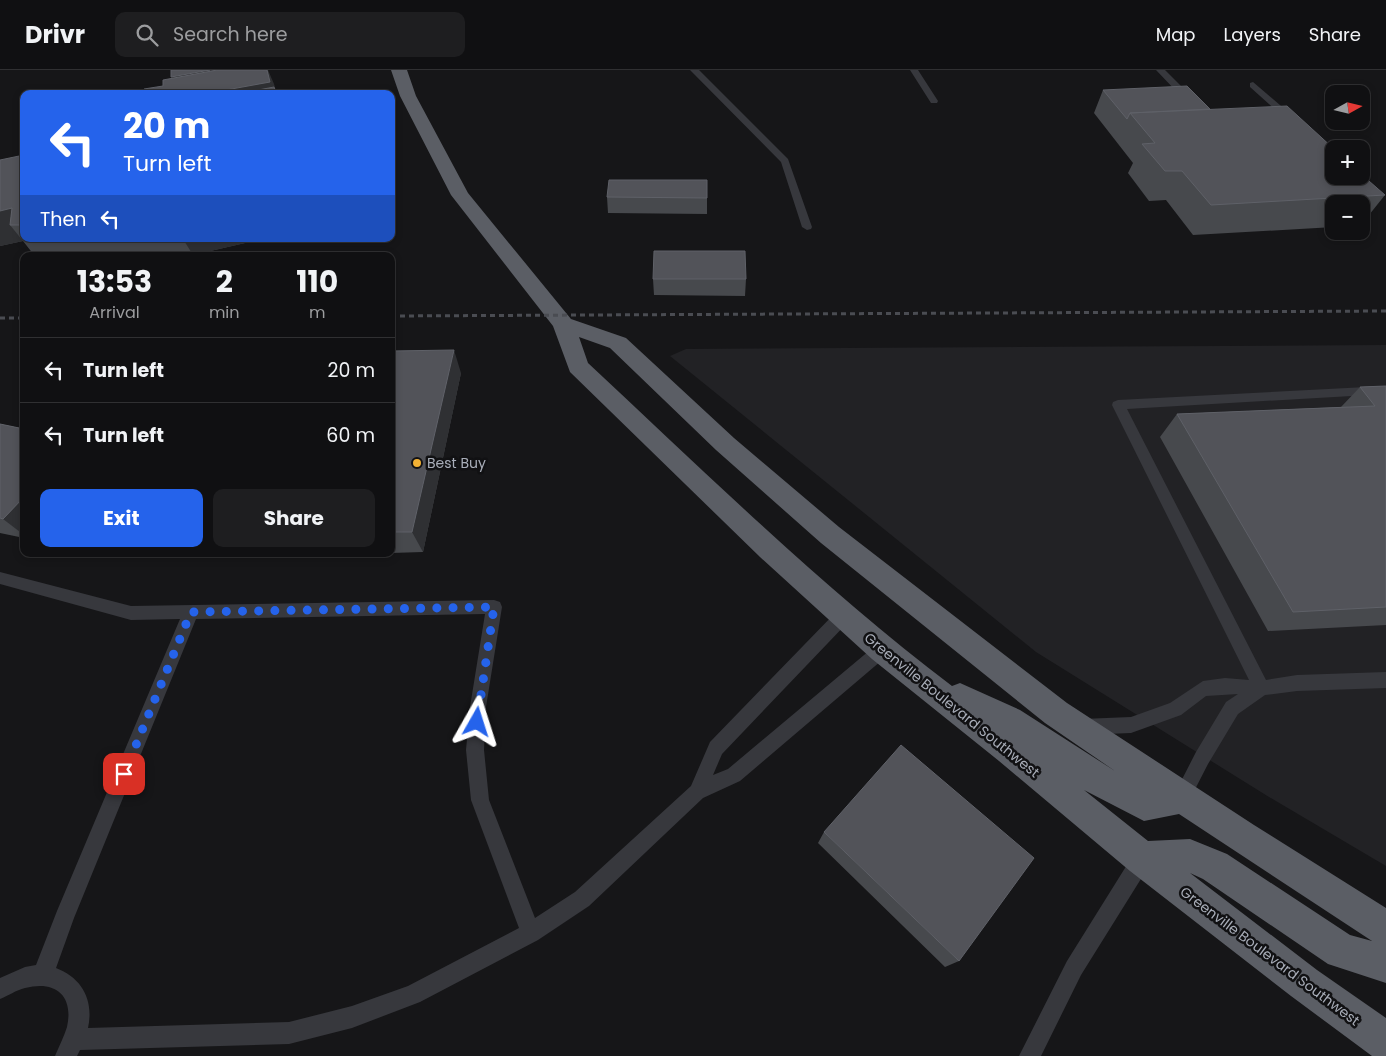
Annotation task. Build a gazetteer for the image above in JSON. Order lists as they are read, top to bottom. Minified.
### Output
{"streets":{"highway":["Greenville Boulevard Southwest"]},"places":["Best Buy"],"north":"right","page":{"header":"Drivr","search":"Search here","nav":["Map","Layers","Share"],"map_buttons":["+","−"],"turn":["20 m","Turn left"],"then":"Then","eta":["13:53","Arrival","2","min","110","m"],"list":[{"name":"Turn left","value":"20 m"},{"name":"Turn left","value":"60 m"}],"buttons":["Exit","Share"]}}
